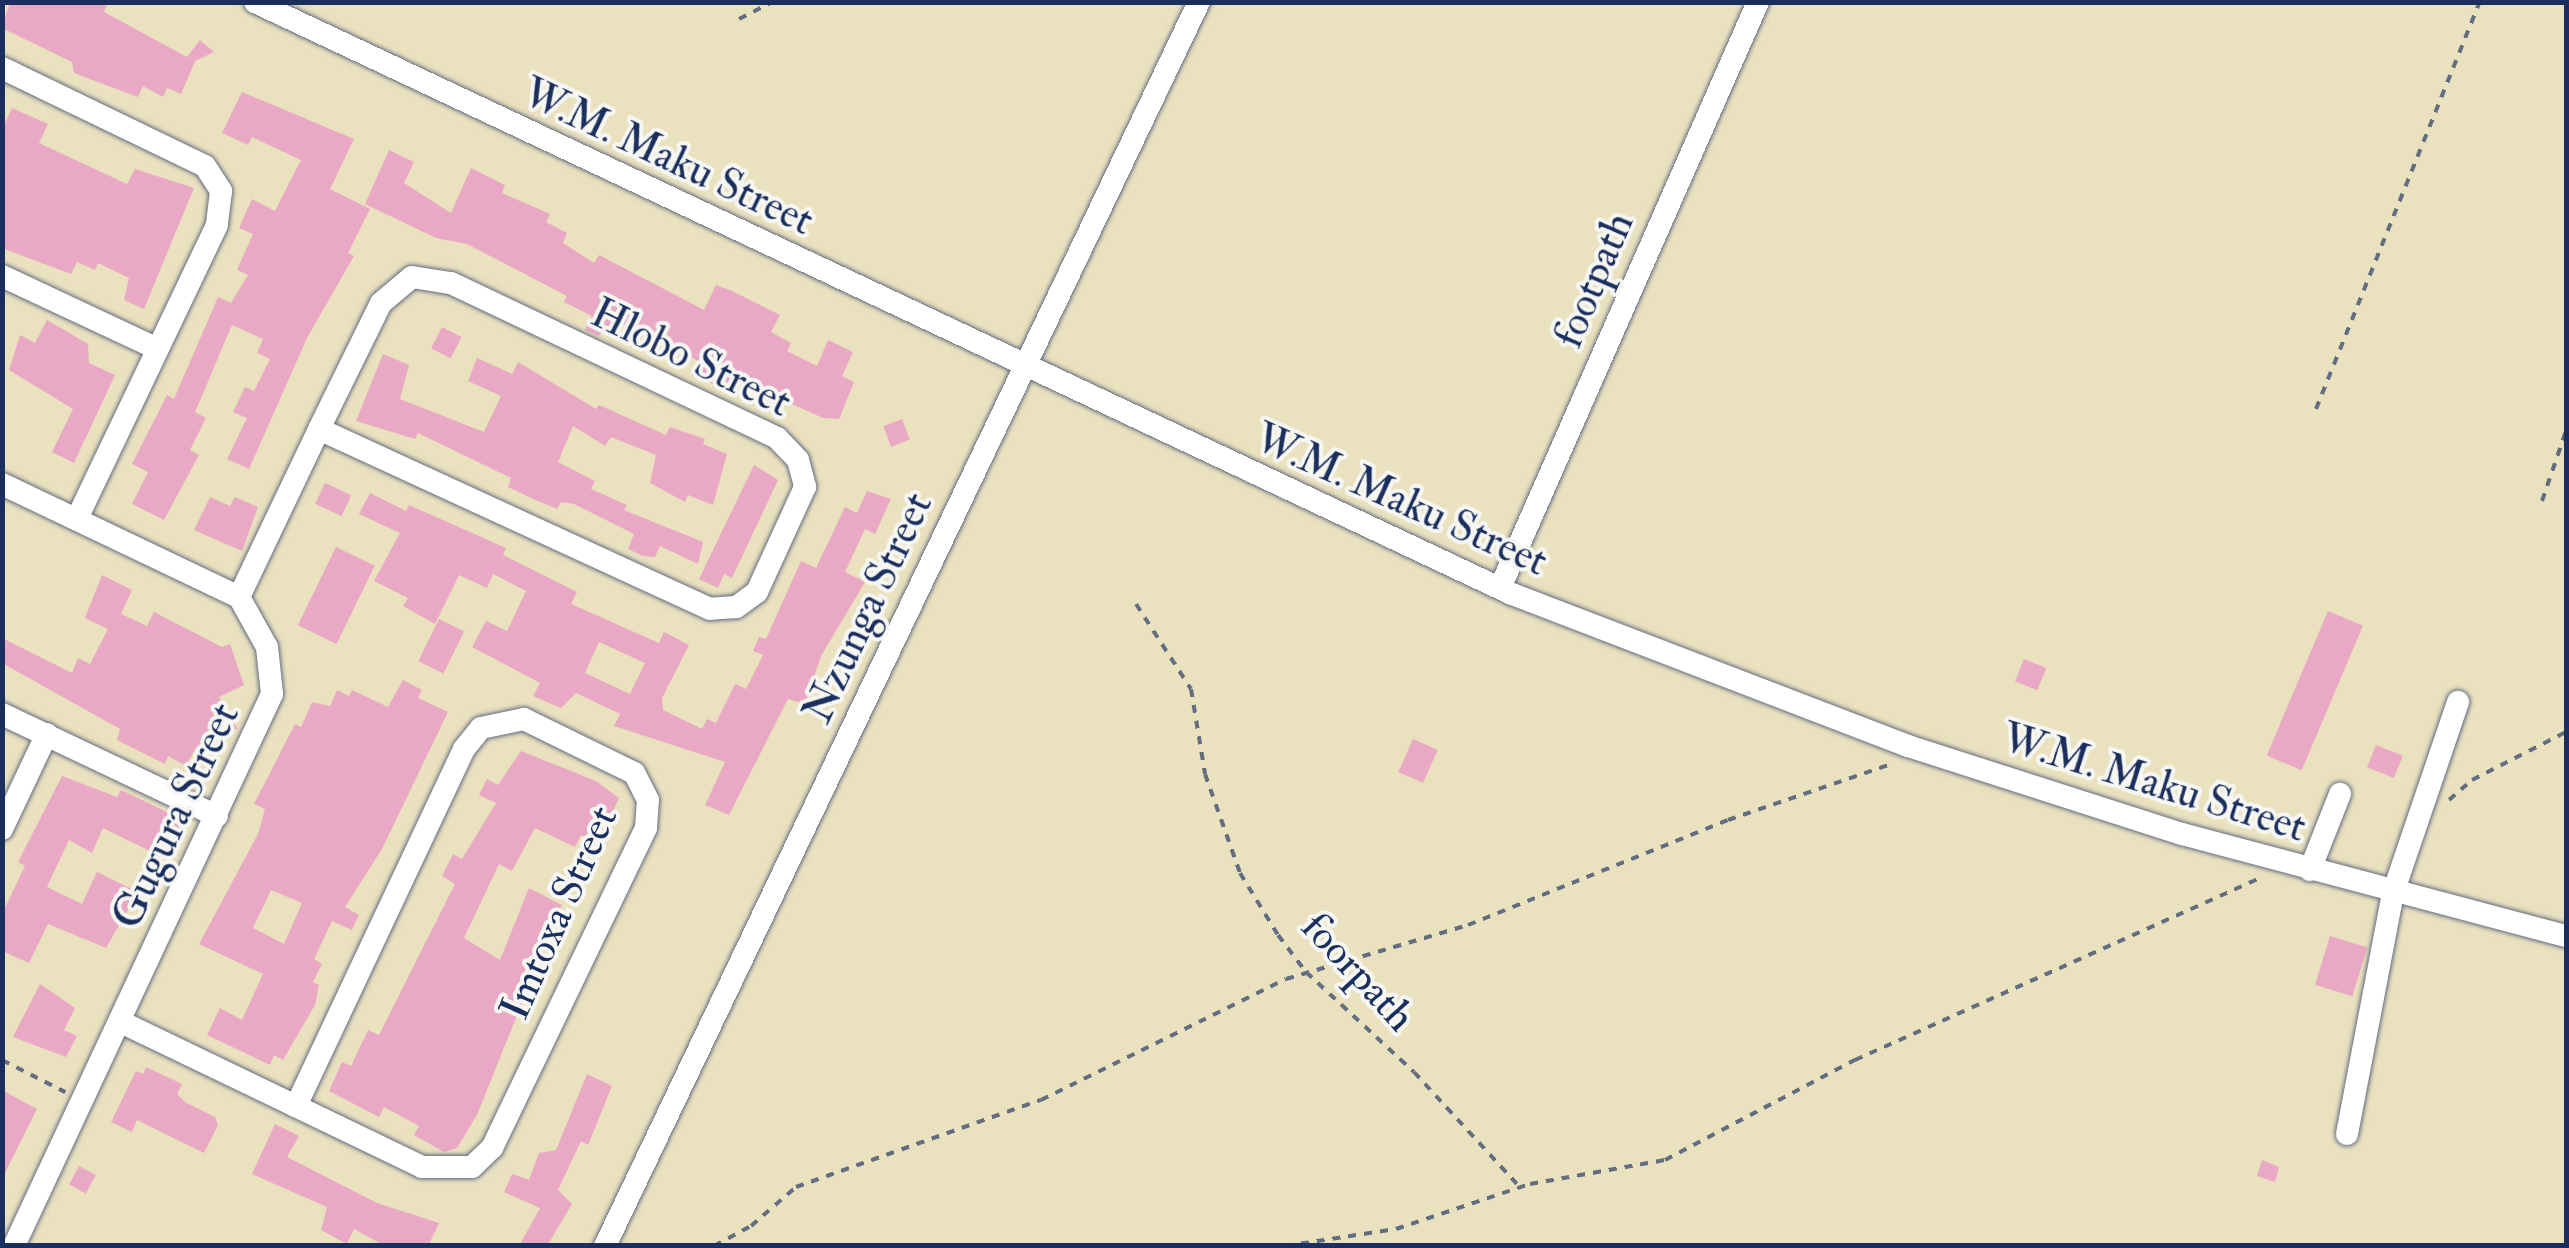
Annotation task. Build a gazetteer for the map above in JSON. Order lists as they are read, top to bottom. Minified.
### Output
{"streets":{"street":["W.M. Maku Street","footpath","Hlobo Street","Nzunga Street","Gugura Street","Imtoxa Street"],"path":["foorpath"]},"crossings":[["W.M. Maku Street","footpath"],["W.M. Maku Street","Nzunga Street"],["Hlobo Street","Gugura Street"],["Gugura Street","Imtoxa Street"]]}
